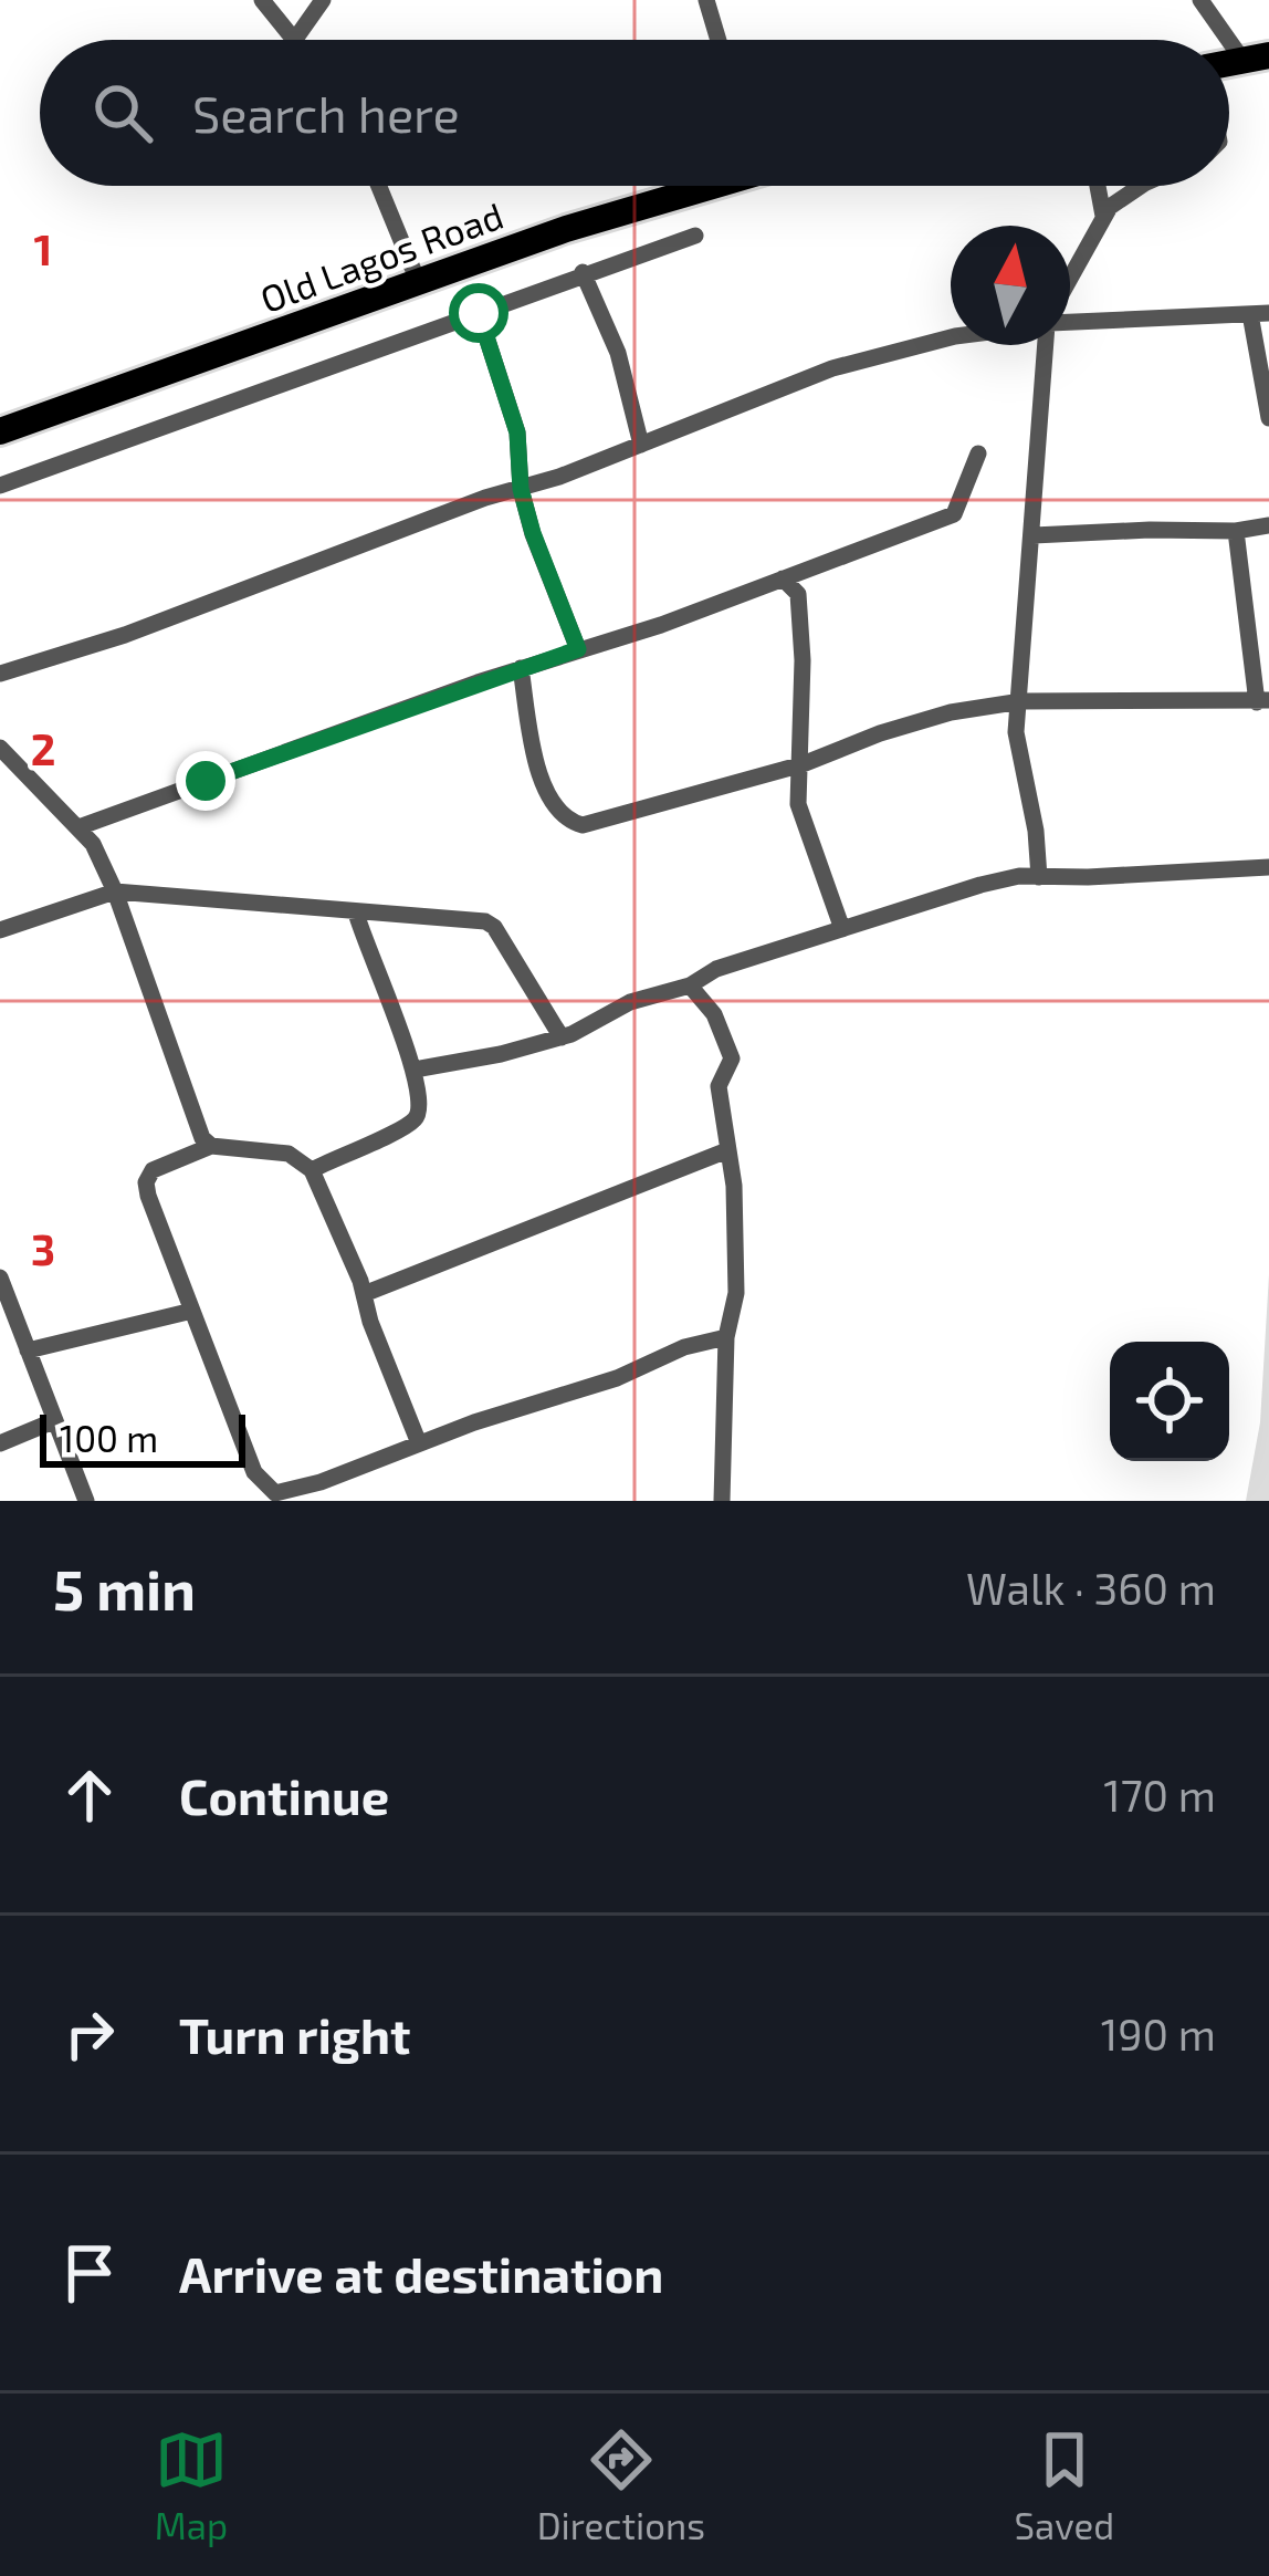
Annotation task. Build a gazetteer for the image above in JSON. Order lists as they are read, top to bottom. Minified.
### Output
{"streets":{"main road":["Old Lagos Road"]},"scale_bar":"100 m","north":"top","page":{"search":"Search here","scale":"100 m","heading":["5 min","Walk · 360 m"],"list":[["Continue","170 m"],["Turn right","190 m"],"Arrive at destination"],"nav":["Map","Directions","Saved"]},"grid":{"rows":["1","2","3"]}}
